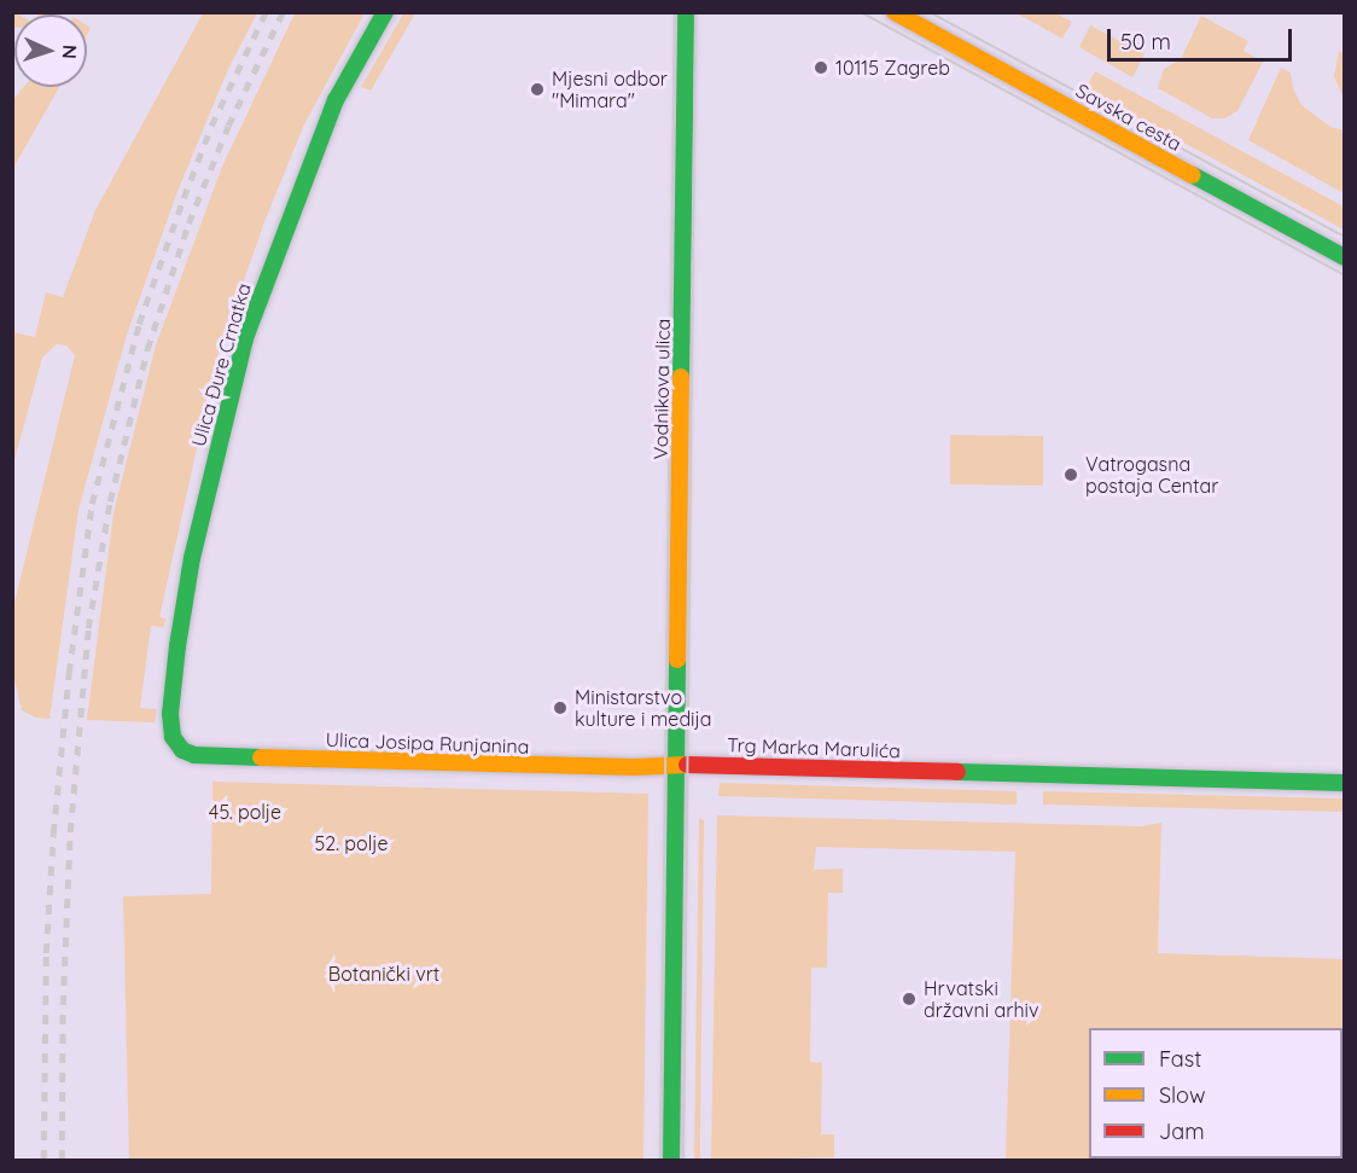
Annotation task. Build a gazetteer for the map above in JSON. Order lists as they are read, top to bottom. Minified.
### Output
{"streets":{"street":["Savska cesta","Ulica Đure Crnatka","Vodnikova ulica","Ulica Josipa Runjanina","Trg Marka Marulića"]},"crossings":[["Ulica Đure Crnatka","Ulica Josipa Runjanina"],["Vodnikova ulica","Ulica Josipa Runjanina"],["Vodnikova ulica","Trg Marka Marulića"],["Ulica Josipa Runjanina","Trg Marka Marulića"]],"parks":["45. polje","52. polje","Botanički vrt"],"places":["10115 Zagreb","Mjesni odbor \"Mimara\"","Vatrogasna postaja Centar","Ministarstvo kulture i medija","Hrvatski državni arhiv"],"legend":["Fast","Slow","Jam"],"scale_bar":"50 m","north":"right"}
